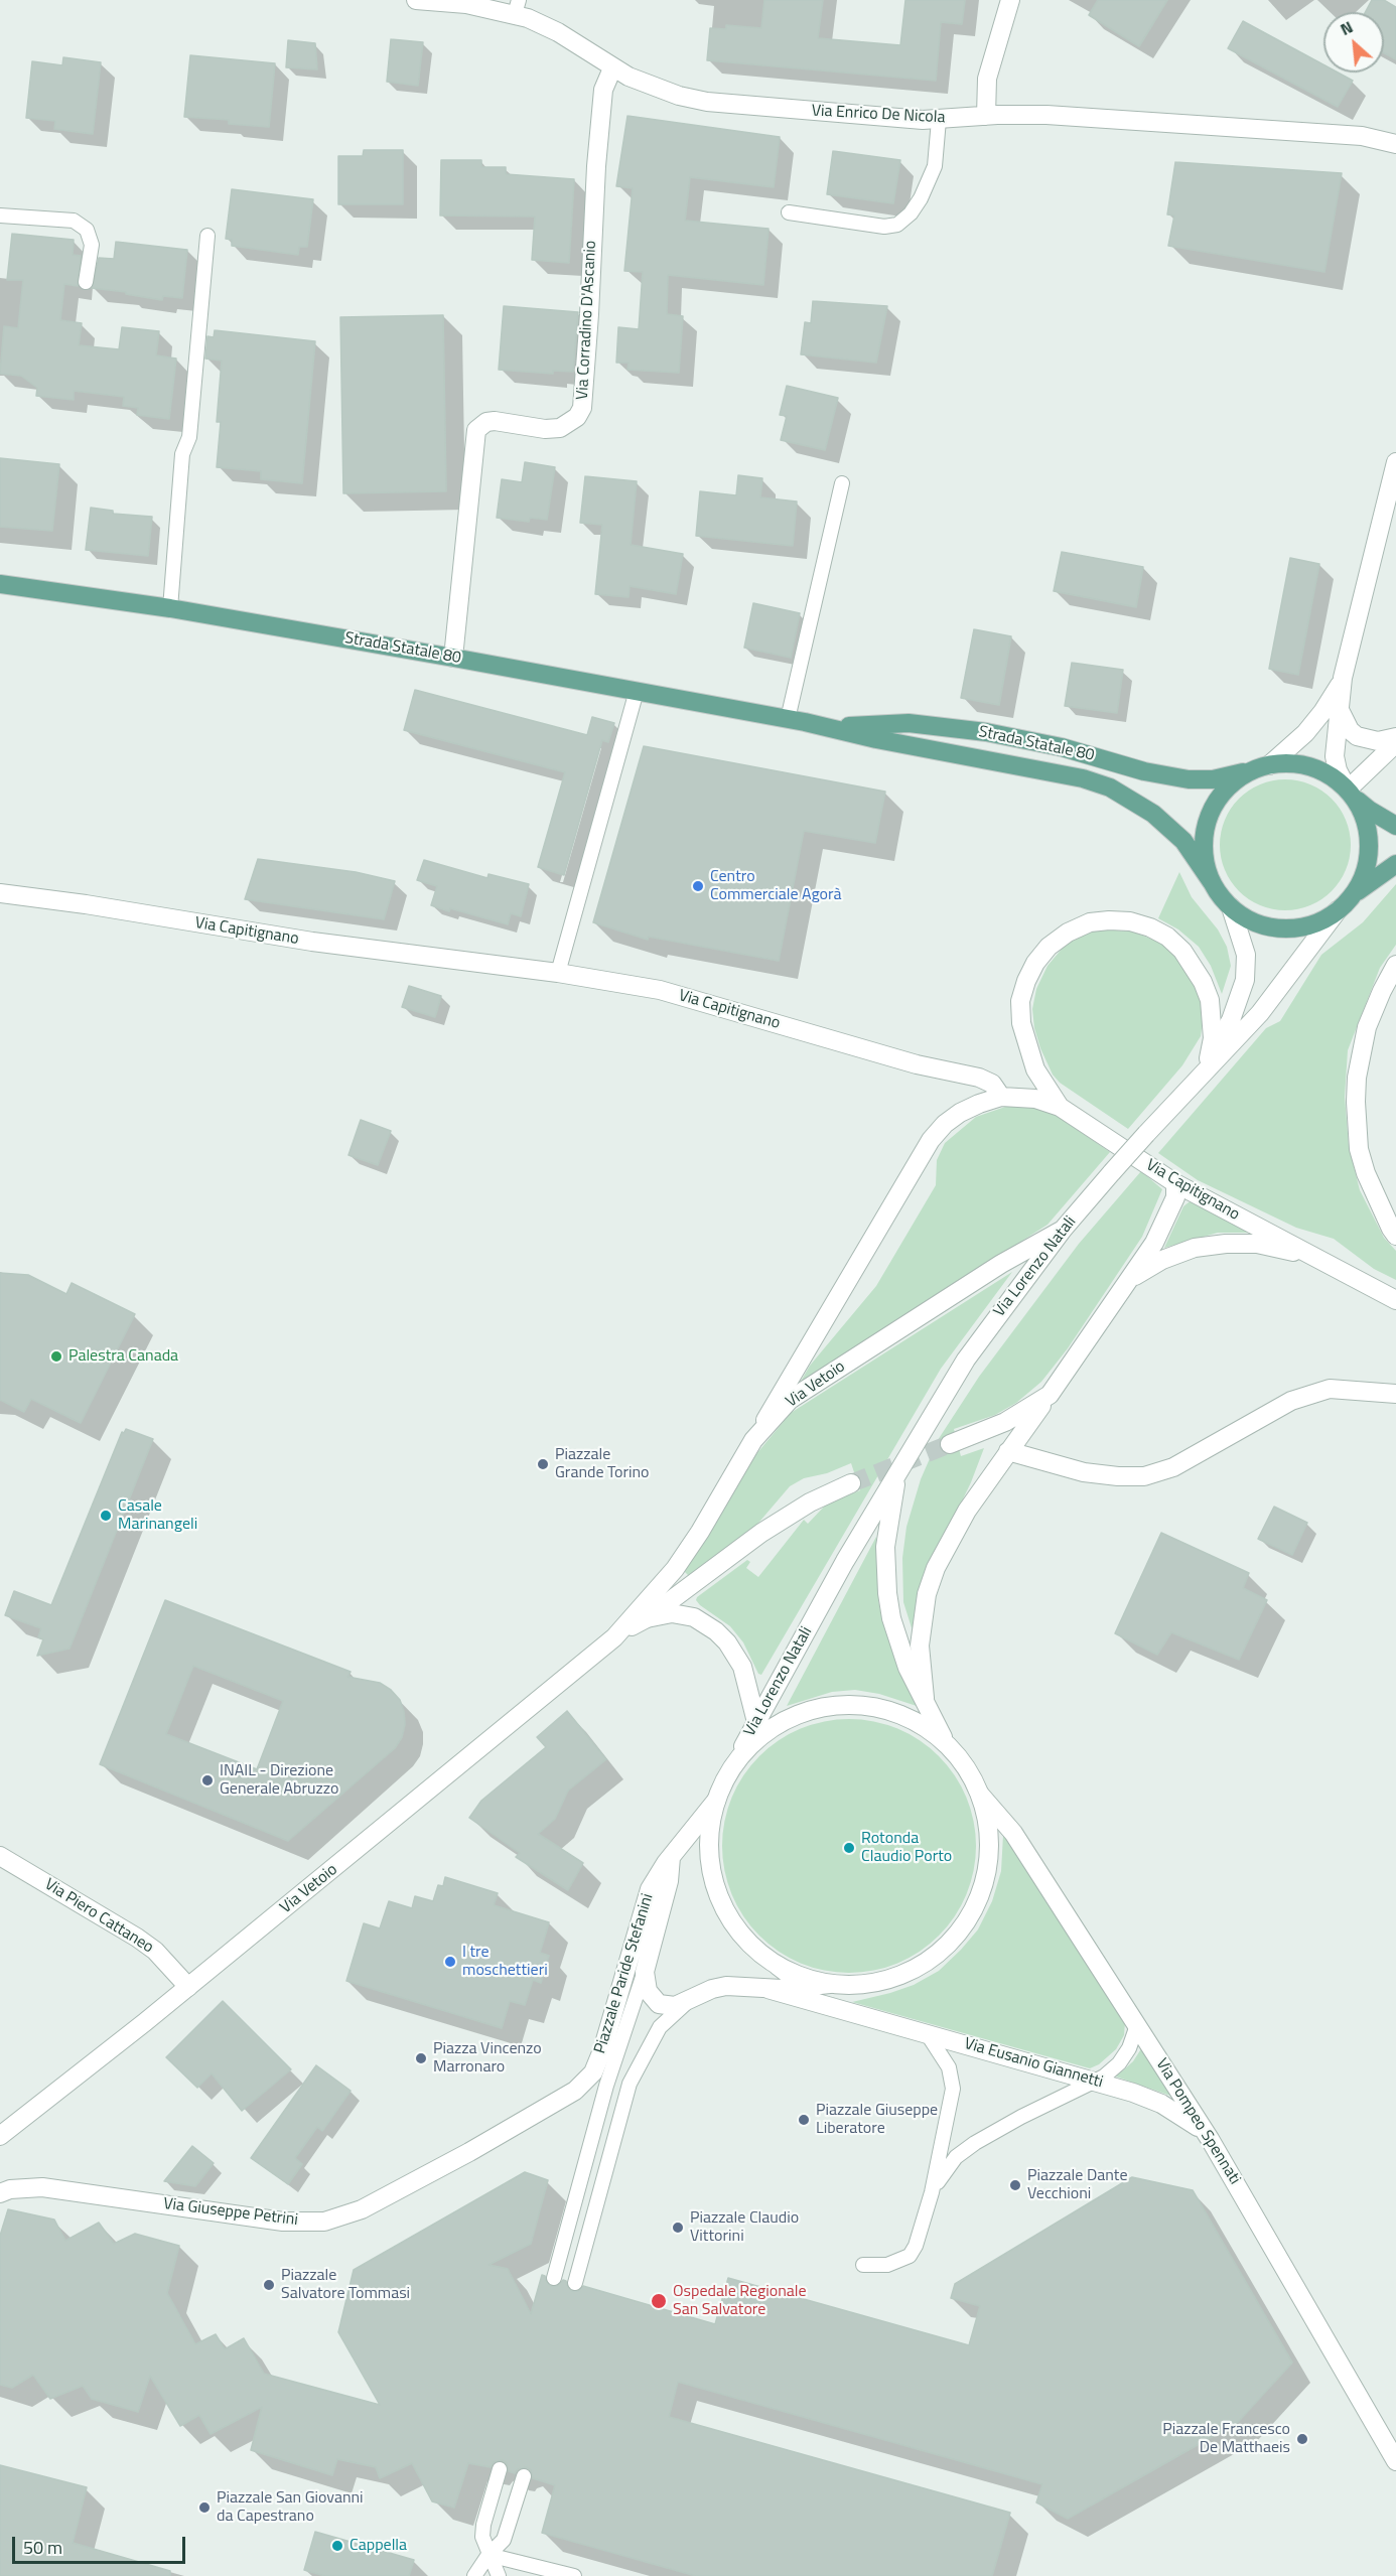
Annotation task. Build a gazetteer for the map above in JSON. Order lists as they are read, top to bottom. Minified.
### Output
{"streets":{"main road":["Strada Statale 80"],"street":["Via Enrico De Nicola","Via Corradino D'Ascanio","Via Capitignano","Via Lorenzo Natali","Via Vetoio","Via Piero Cattaneo","Piazzale Paride Stefanini","Via Eusanio Giannetti","Via Pompeo Spennati","Via Giuseppe Petrini"]},"crossings":[["Via Enrico De Nicola","Via Corradino D'Ascanio"],["Via Corradino D'Ascanio","Strada Statale 80"],["Strada Statale 80","Via Lorenzo Natali"],["Via Lorenzo Natali","Via Vetoio"],["Via Vetoio","Via Piero Cattaneo"],["Piazzale Paride Stefanini","Via Eusanio Giannetti"],["Piazzale Paride Stefanini","Via Giuseppe Petrini"],["Via Eusanio Giannetti","Via Pompeo Spennati"]],"places":["Centro Commerciale Agorà","Palestra Canada","Piazzale Grande Torino","Casale Marinangeli","INAIL - Direzione Generale Abruzzo","Rotonda Claudio Porto","I tre moschettieri","Piazza Vincenzo Marronaro","Piazzale Giuseppe Liberatore","Piazzale Dante Vecchioni","Piazzale Claudio Vittorini","Piazzale Salvatore Tommasi","Ospedale Regionale San Salvatore","Piazzale Francesco De Matthaeis","Piazzale San Giovanni da Capestrano","Cappella"],"scale_bar":"50 m","north":"top left"}
